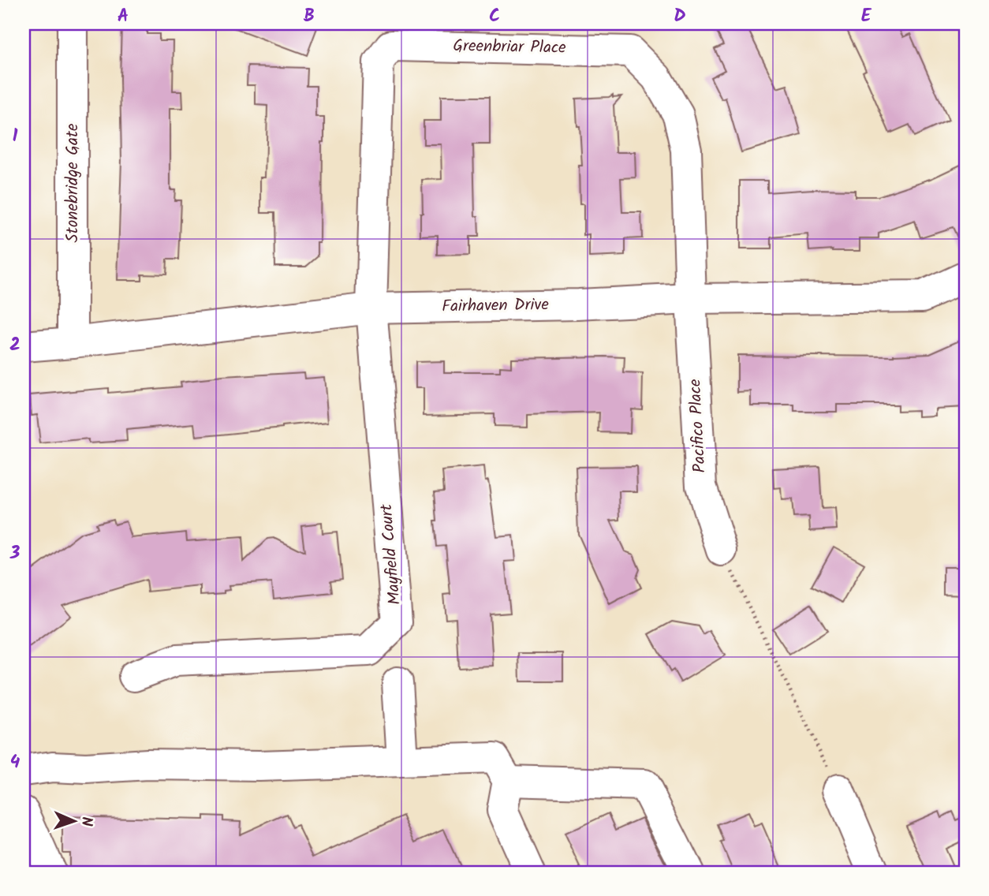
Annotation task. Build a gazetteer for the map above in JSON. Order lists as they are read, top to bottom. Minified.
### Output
{"streets":{"street":["Greenbriar Place","Stonebridge Gate","Fairhaven Drive","Pacifico Place","Mayfield Court"]},"crossings":[["Greenbriar Place","Fairhaven Drive"],["Greenbriar Place","Pacifico Place"],["Greenbriar Place","Mayfield Court"],["Stonebridge Gate","Fairhaven Drive"],["Fairhaven Drive","Pacifico Place"],["Fairhaven Drive","Mayfield Court"]],"north":"right","grid":{"columns":["A","B","C","D","E"],"rows":["1","2","3","4"]}}
